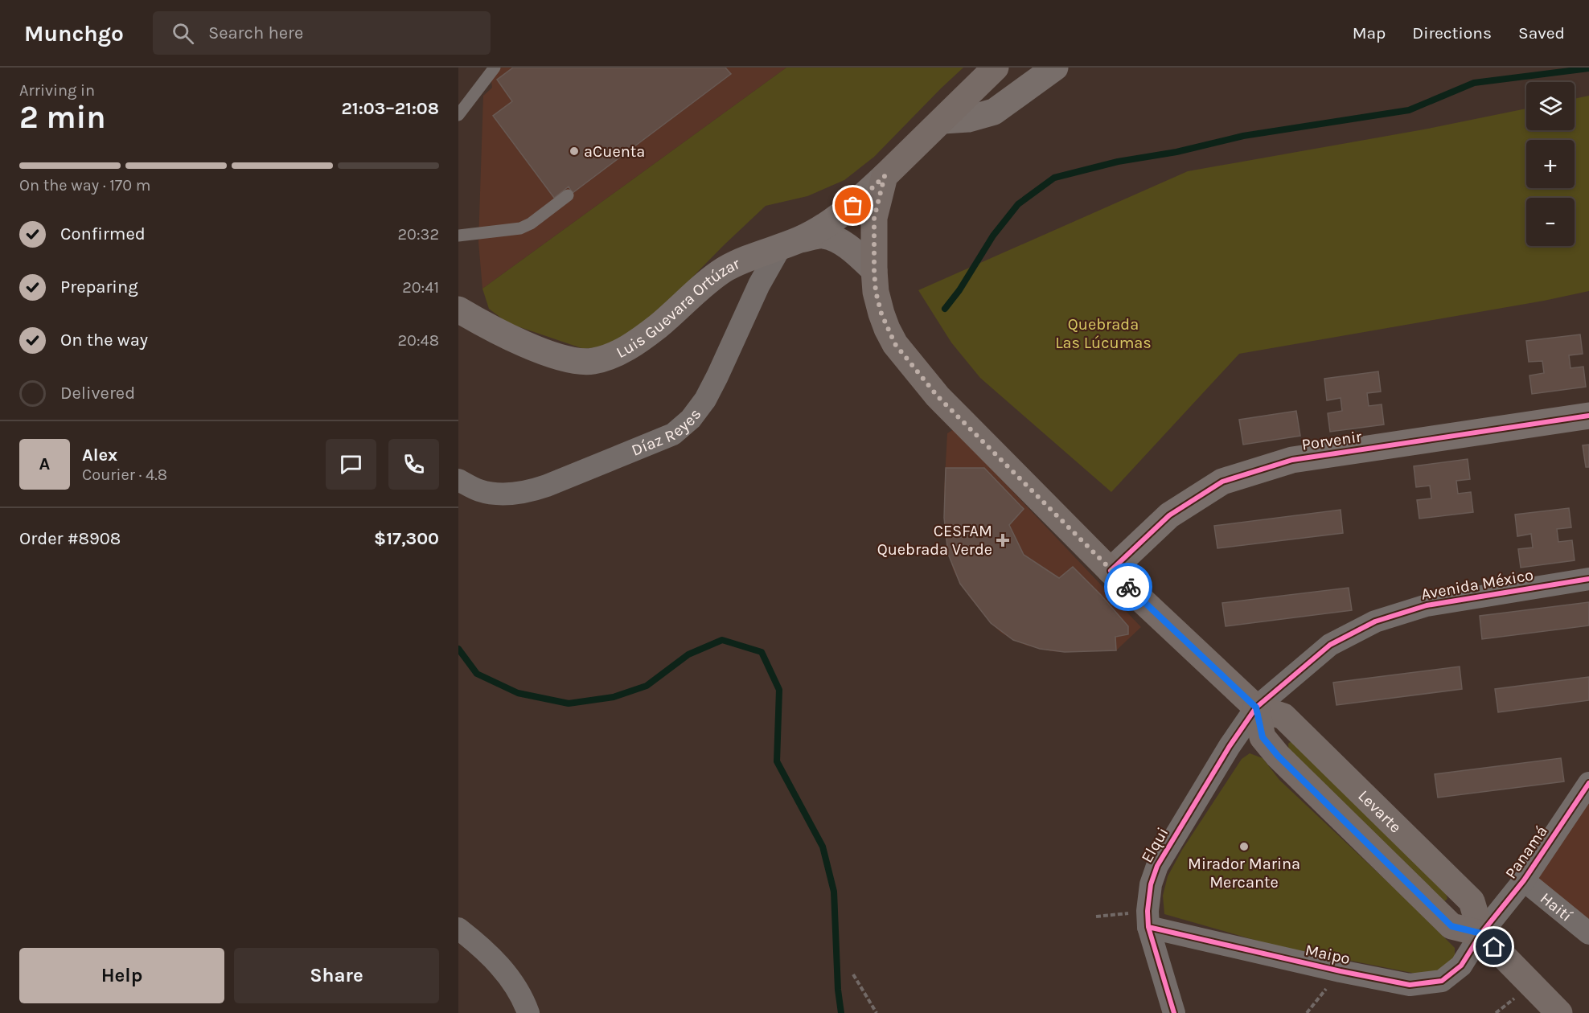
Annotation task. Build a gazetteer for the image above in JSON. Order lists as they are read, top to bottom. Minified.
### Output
{"streets":{"main road":["Levarte"],"street":["Luis Guevara Ortúzar","Díaz Reyes","Porvenir","Avenida México","Elqui","Panamá","Haití","Maipo"]},"crossings":[["Luis Guevara Ortúzar","Díaz Reyes"],["Luis Guevara Ortúzar","Levarte"],["Porvenir","Levarte"],["Avenida México","Levarte"],["Avenida México","Elqui"],["Levarte","Elqui"],["Levarte","Panamá"],["Levarte","Maipo"],["Elqui","Maipo"],["Panamá","Haití"],["Panamá","Maipo"]],"parks":["Quebrada Las Lúcumas"],"places":{"other":["aCuenta","Mirador Marina Mercante"],"health":["CESFAM Quebrada Verde"]},"page":{"header":"Munchgo","search":"Search here","nav":["Map","Directions","Saved"],"heading":["2 min","Arriving in","21:03–21:08"],"panel":["Alex","Courier · 4.8","Order #8908","$17,300"],"map_buttons":["+","−"],"bar":"On the way · 170 m","list":[["Confirmed","20:32"],["Preparing","20:41"],["On the way","20:48"],"Delivered"],"round":"A","buttons":["Help","Share"]}}
